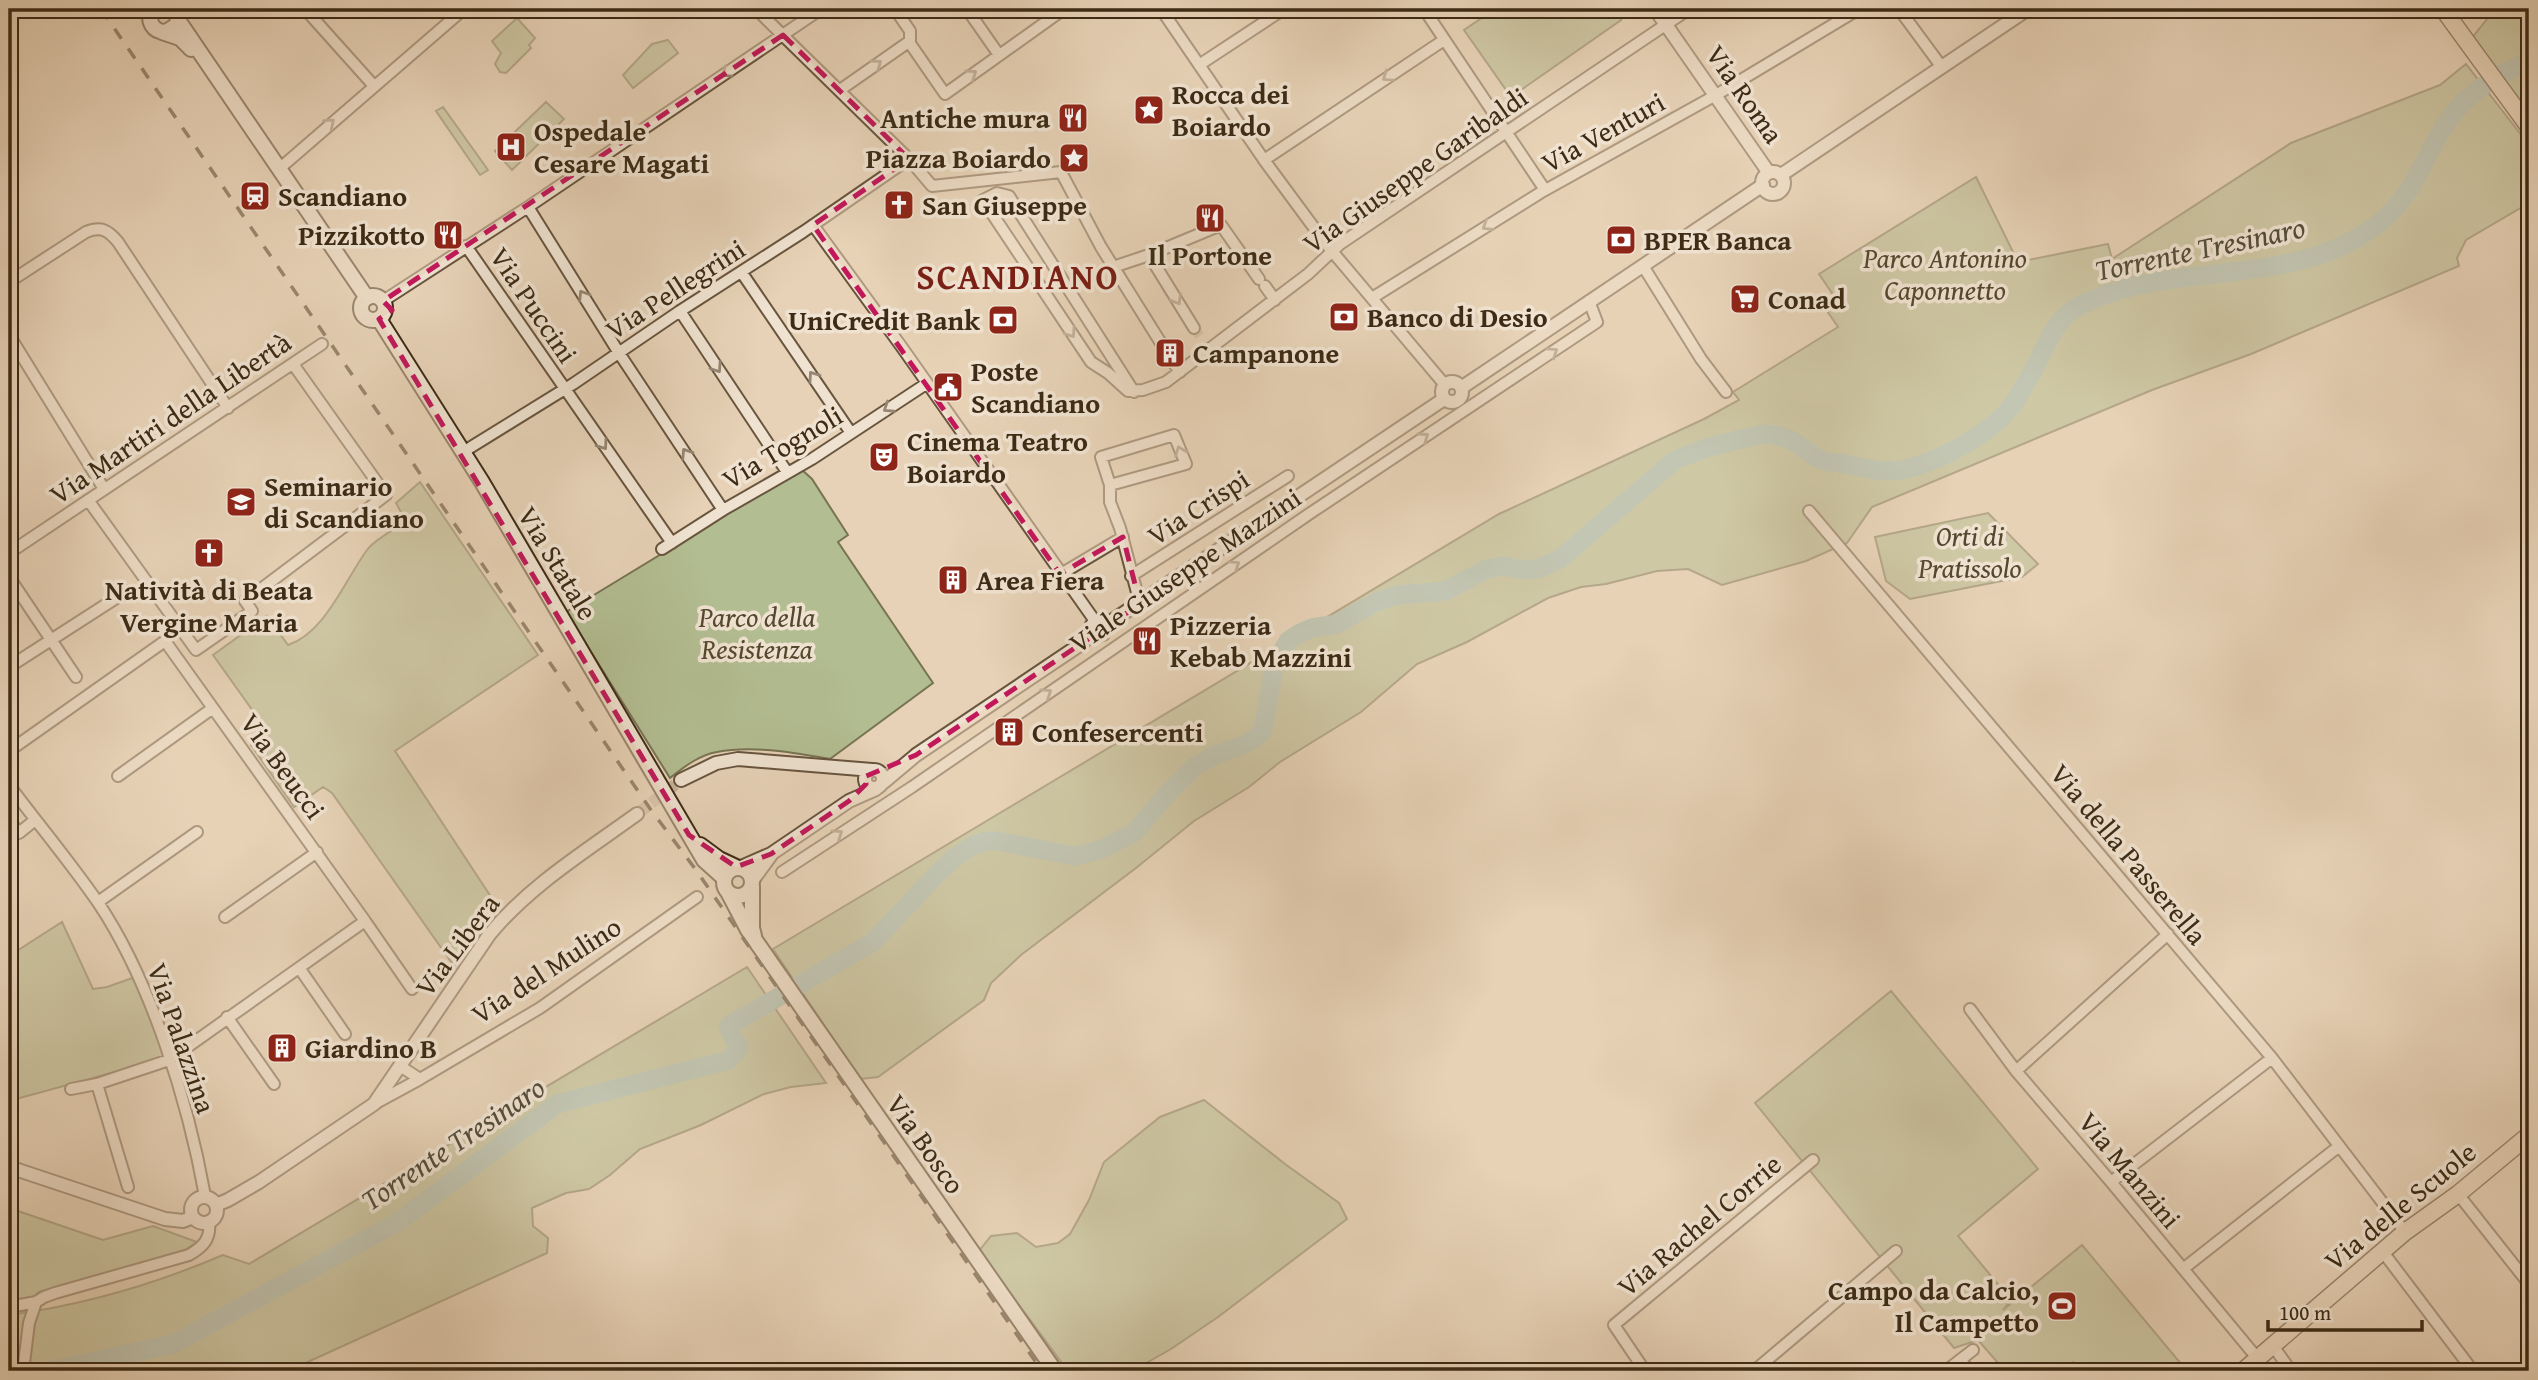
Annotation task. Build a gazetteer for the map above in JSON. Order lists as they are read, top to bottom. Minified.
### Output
{"streets":{"main road":["Via Statale","Via Bosco","Via delle Scuole"],"street":["Via Roma","Via Venturi","Via Giuseppe Garibaldi","Via Pellegrini","Via Puccini","Via Martiri della Libertà","Via Tognoli","Via Crispi","Viale Giuseppe Mazzini","Via Beucci","Via della Passerella","Via Libera","Via del Mulino","Via Palazzina","Via Manzini","Via Rachel Corrie"]},"crossings":[["Via Roma","Via Venturi"],["Via Roma","Via Giuseppe Garibaldi"],["Via Pellegrini","Via Puccini"],["Via Pellegrini","Via Statale"],["Via Puccini","Via Tognoli"],["Via Statale","Viale Giuseppe Mazzini"],["Via Statale","Via Bosco"],["Via della Passerella","Via delle Scuole"],["Via Libera","Via del Mulino"],["Via del Mulino","Via Palazzina"],["Via Manzini","Via delle Scuole"]],"one_way":["Via Venturi"],"districts":["SCANDIANO"],"water":["Torrente Tresinaro"],"parks":["Parco Antonino Caponnetto","Orti di Pratissolo","Parco della Resistenza"],"places":{"place":["Rocca dei Boiardo","Piazza Boiardo"],"restaurant":["Antiche mura","Il Portone","Pizzikotto","Pizzeria Kebab Mazzini"],"hospital":["Ospedale Cesare Magati"],"station":["Scandiano"],"church":["San Giuseppe","Natività di Beata Vergine Maria"],"bank":["BPER Banca","Banco di Desio","UniCredit Bank"],"supermarket":["Conad"],"building":["Campanone","Area Fiera","Confesercenti","Giardino B"],"public building":["Poste Scandiano"],"theatre":["Cinema Teatro Boiardo"],"school or university":["Seminario di Scandiano"],"sports":["Campo da Calcio, Il Campetto"]},"scale_bar":"100 m"}
